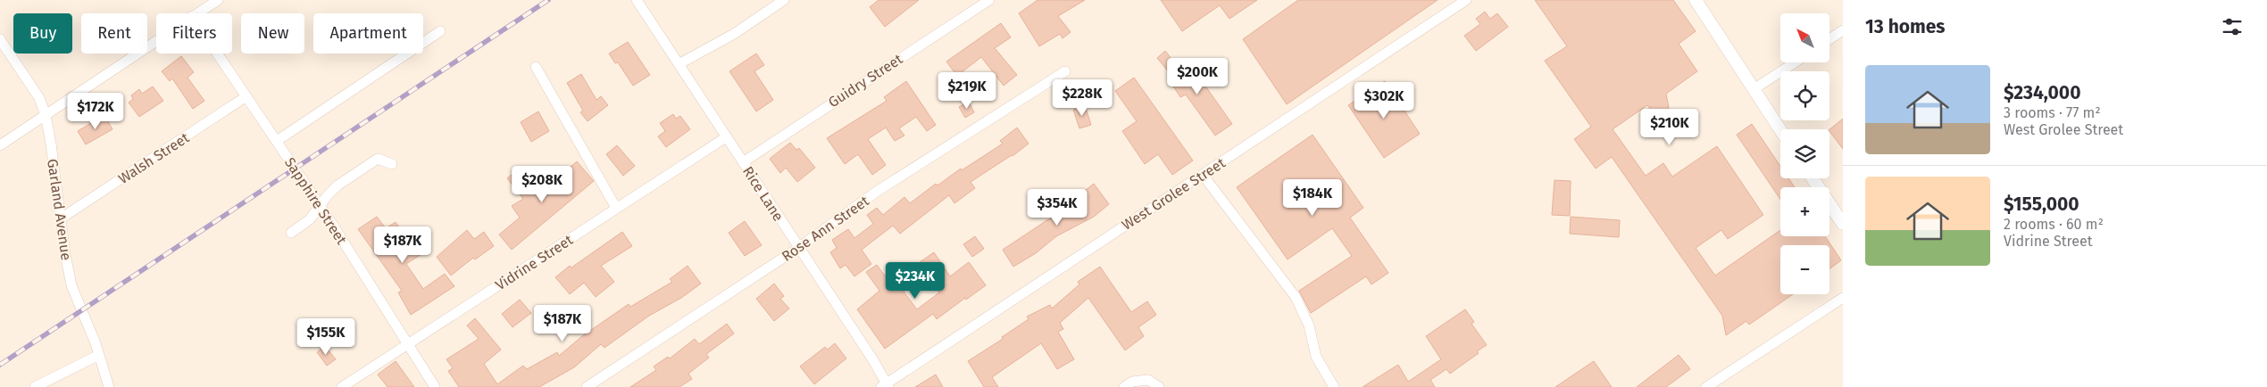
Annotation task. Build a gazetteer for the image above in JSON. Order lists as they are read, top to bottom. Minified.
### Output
{"streets":{"street":["Guidry Street","Walsh Street","Rice Lane","West Grolee Street","Sapphire Street","Garland Avenue","Rose Ann Street","Vidrine Street"]},"crossings":[["Guidry Street","Rice Lane"],["Walsh Street","Sapphire Street"],["Walsh Street","Garland Avenue"],["Rice Lane","West Grolee Street"],["Rice Lane","Rose Ann Street"],["Rice Lane","Vidrine Street"],["Sapphire Street","Vidrine Street"]],"north":"top left","page":{"heading":"13 homes","map_buttons":["+","−"],"chip":["Buy","Rent","Filters","New","Apartment"],"list":[{"name":"$234,000","note":"3 rooms · 77 m² · West Grolee Street"},{"name":"$155,000","note":"2 rooms · 60 m² · Vidrine Street"}],"price":["$200K","$219K","$228K","$302K","$172K","$210K","$208K","$184K","$354K","$187K","$234K","$187K","$155K"]}}
